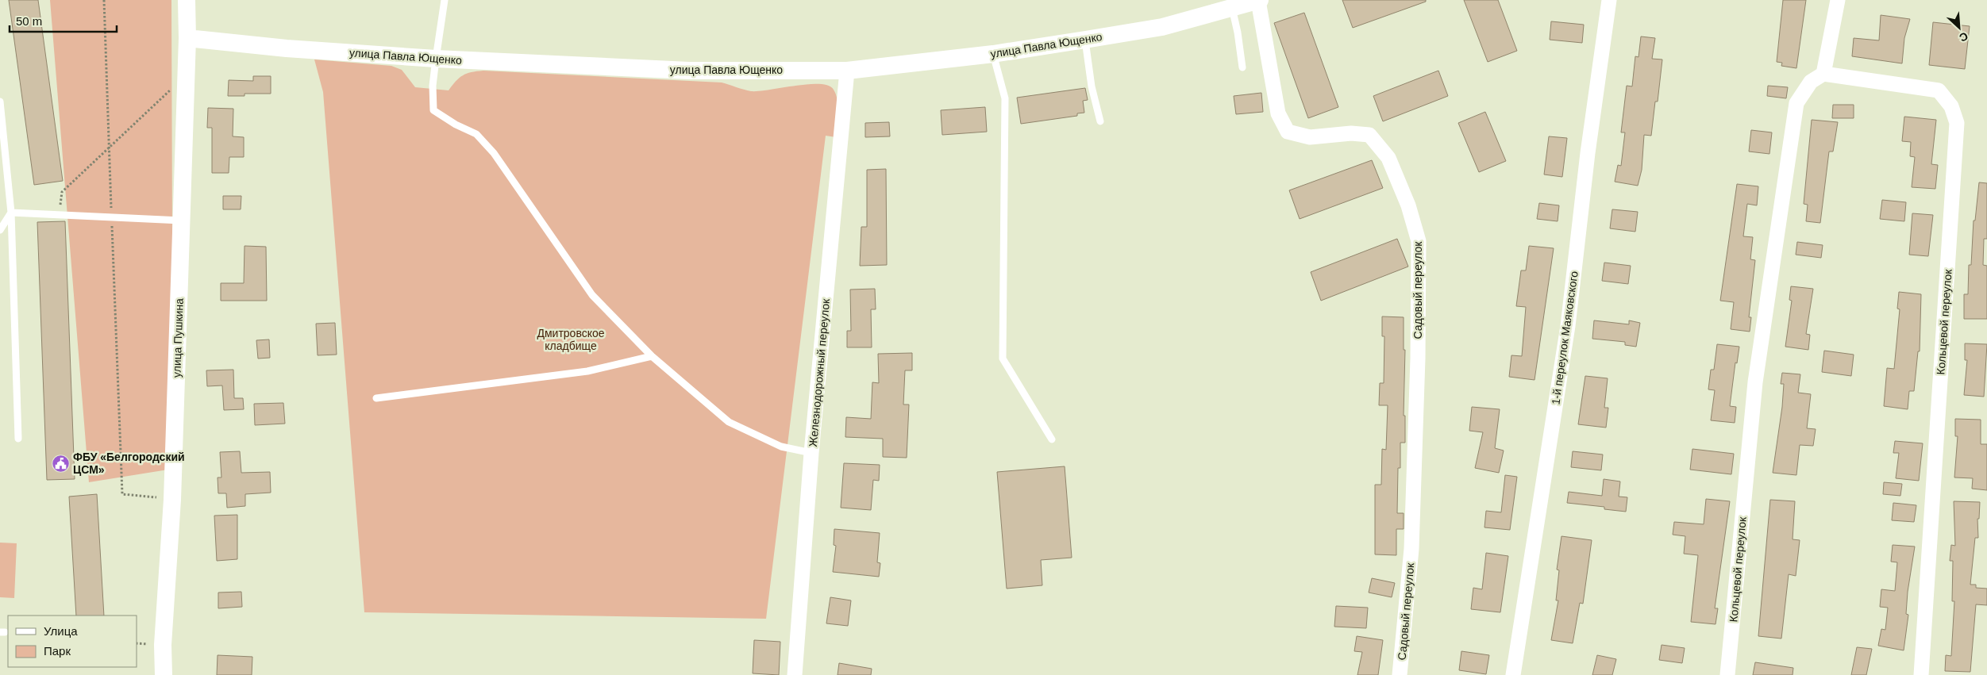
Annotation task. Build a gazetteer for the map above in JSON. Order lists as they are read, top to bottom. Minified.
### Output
{"streets":{"street":["улица Павла Ющенко","Садовый переулок","Кольцевой переулок","улица Пушкина","1-й переулок Маяковского","Железнодорожный переулок"]},"crossings":[["улица Павла Ющенко","Садовый переулок"],["улица Павла Ющенко","улица Пушкина"],["улица Павла Ющенко","Железнодорожный переулок"]],"parks":["Дмитровское кладбище"],"places":{"public building":["ФБУ «Белгородский ЦСМ»"]},"legend":["Улица","Парк"],"scale_bar":"50 m","north":"bottom right"}
